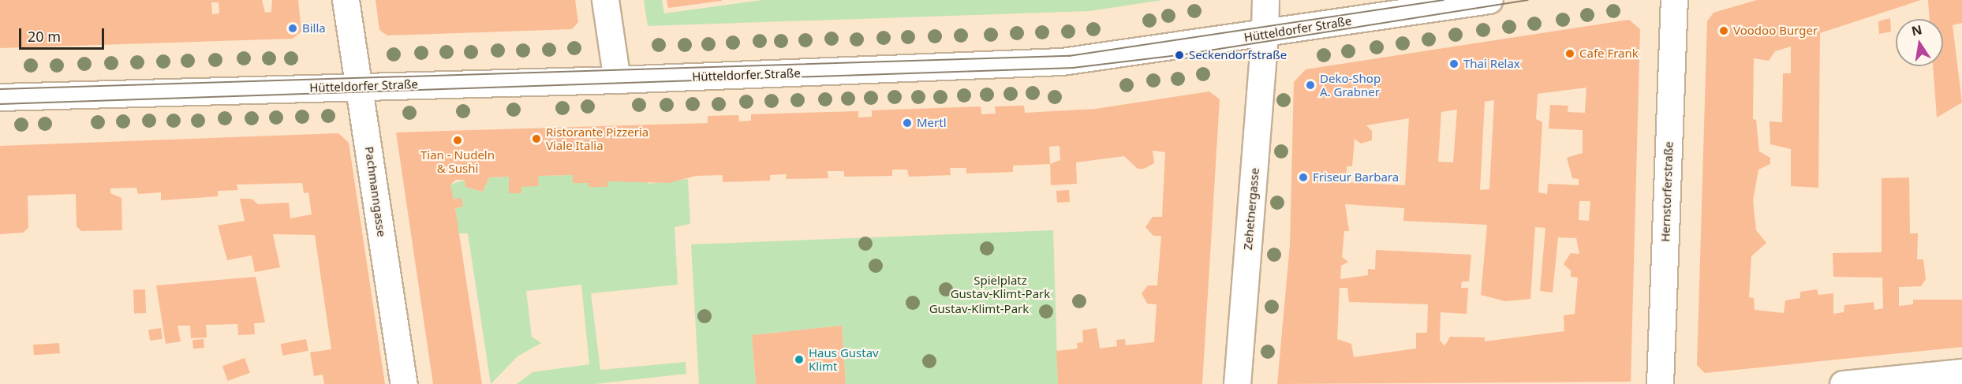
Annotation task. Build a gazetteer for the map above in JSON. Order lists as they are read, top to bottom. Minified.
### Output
{"streets":{"main road":["Hütteldorfer Straße","Pachmanngasse","Hernstorferstraße","Zehetnergasse"]},"crossings":[["Hütteldorfer Straße","Pachmanngasse"],["Hütteldorfer Straße","Zehetnergasse"]],"parks":["Spielplatz Gustav-Klimt-Park","Gustav-Klimt-Park"],"places":["Billa","Voodoo Burger","Cafe Frank","Seckendorfstraße","Thai Relax","Deko-Shop A. Grabner","Mertl","Ristorante Pizzeria Viale Italia","Tian - Nudeln & Sushi","Friseur Barbara","Haus Gustav Klimt"],"scale_bar":"20 m","north":"top"}
